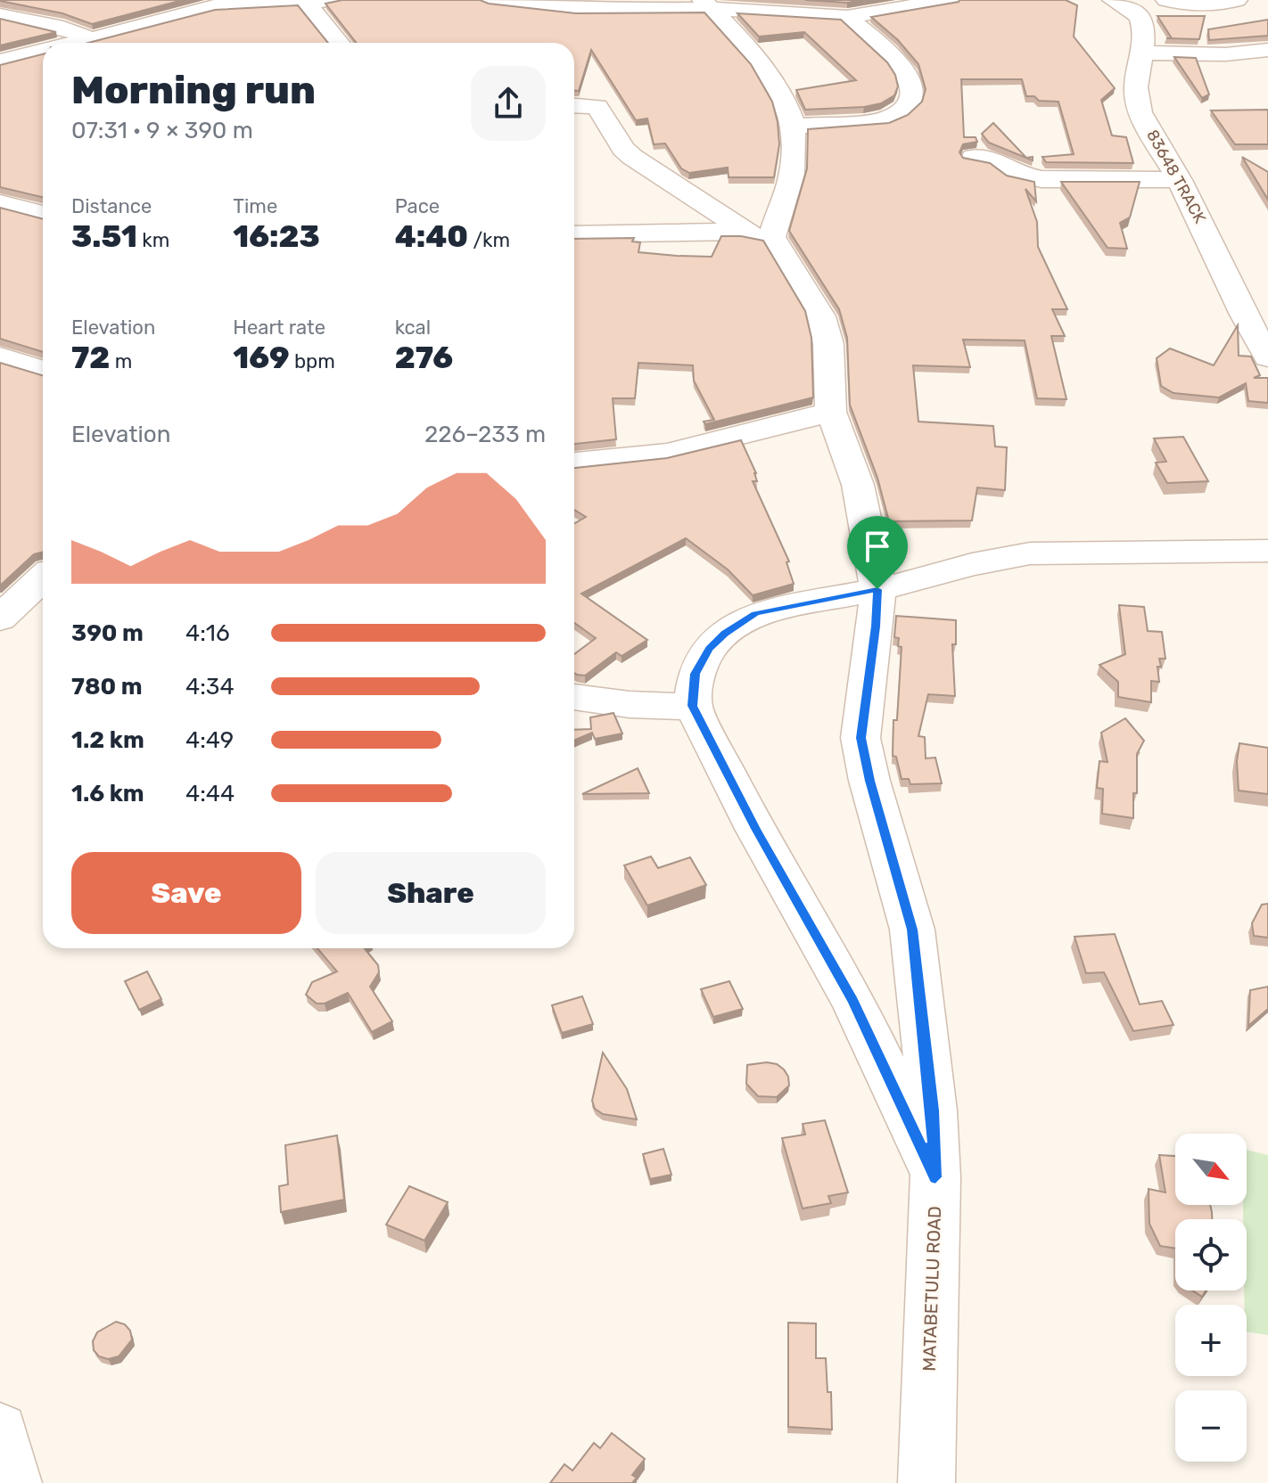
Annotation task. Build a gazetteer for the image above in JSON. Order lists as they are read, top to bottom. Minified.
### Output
{"streets":{"street":["83648 TRACK","MATABETULU ROAD"]},"north":"bottom right","page":{"heading":["Morning run","07:31 · 9 × 390 m"],"stats":[["Distance","3.51 km"],["Time","16:23"],["Pace","4:40 /km"],["Elevation","72 m"],["Heart rate","169 bpm"],["kcal","276"]],"chart":["Elevation","226–233 m"],"list":[{"name":"390 m","note":"4:16"},{"name":"780 m","note":"4:34"},{"name":"1.2 km","note":"4:49"},{"name":"1.6 km","note":"4:44"}],"buttons":["Save","Share"],"map_buttons":["+","−"]}}
